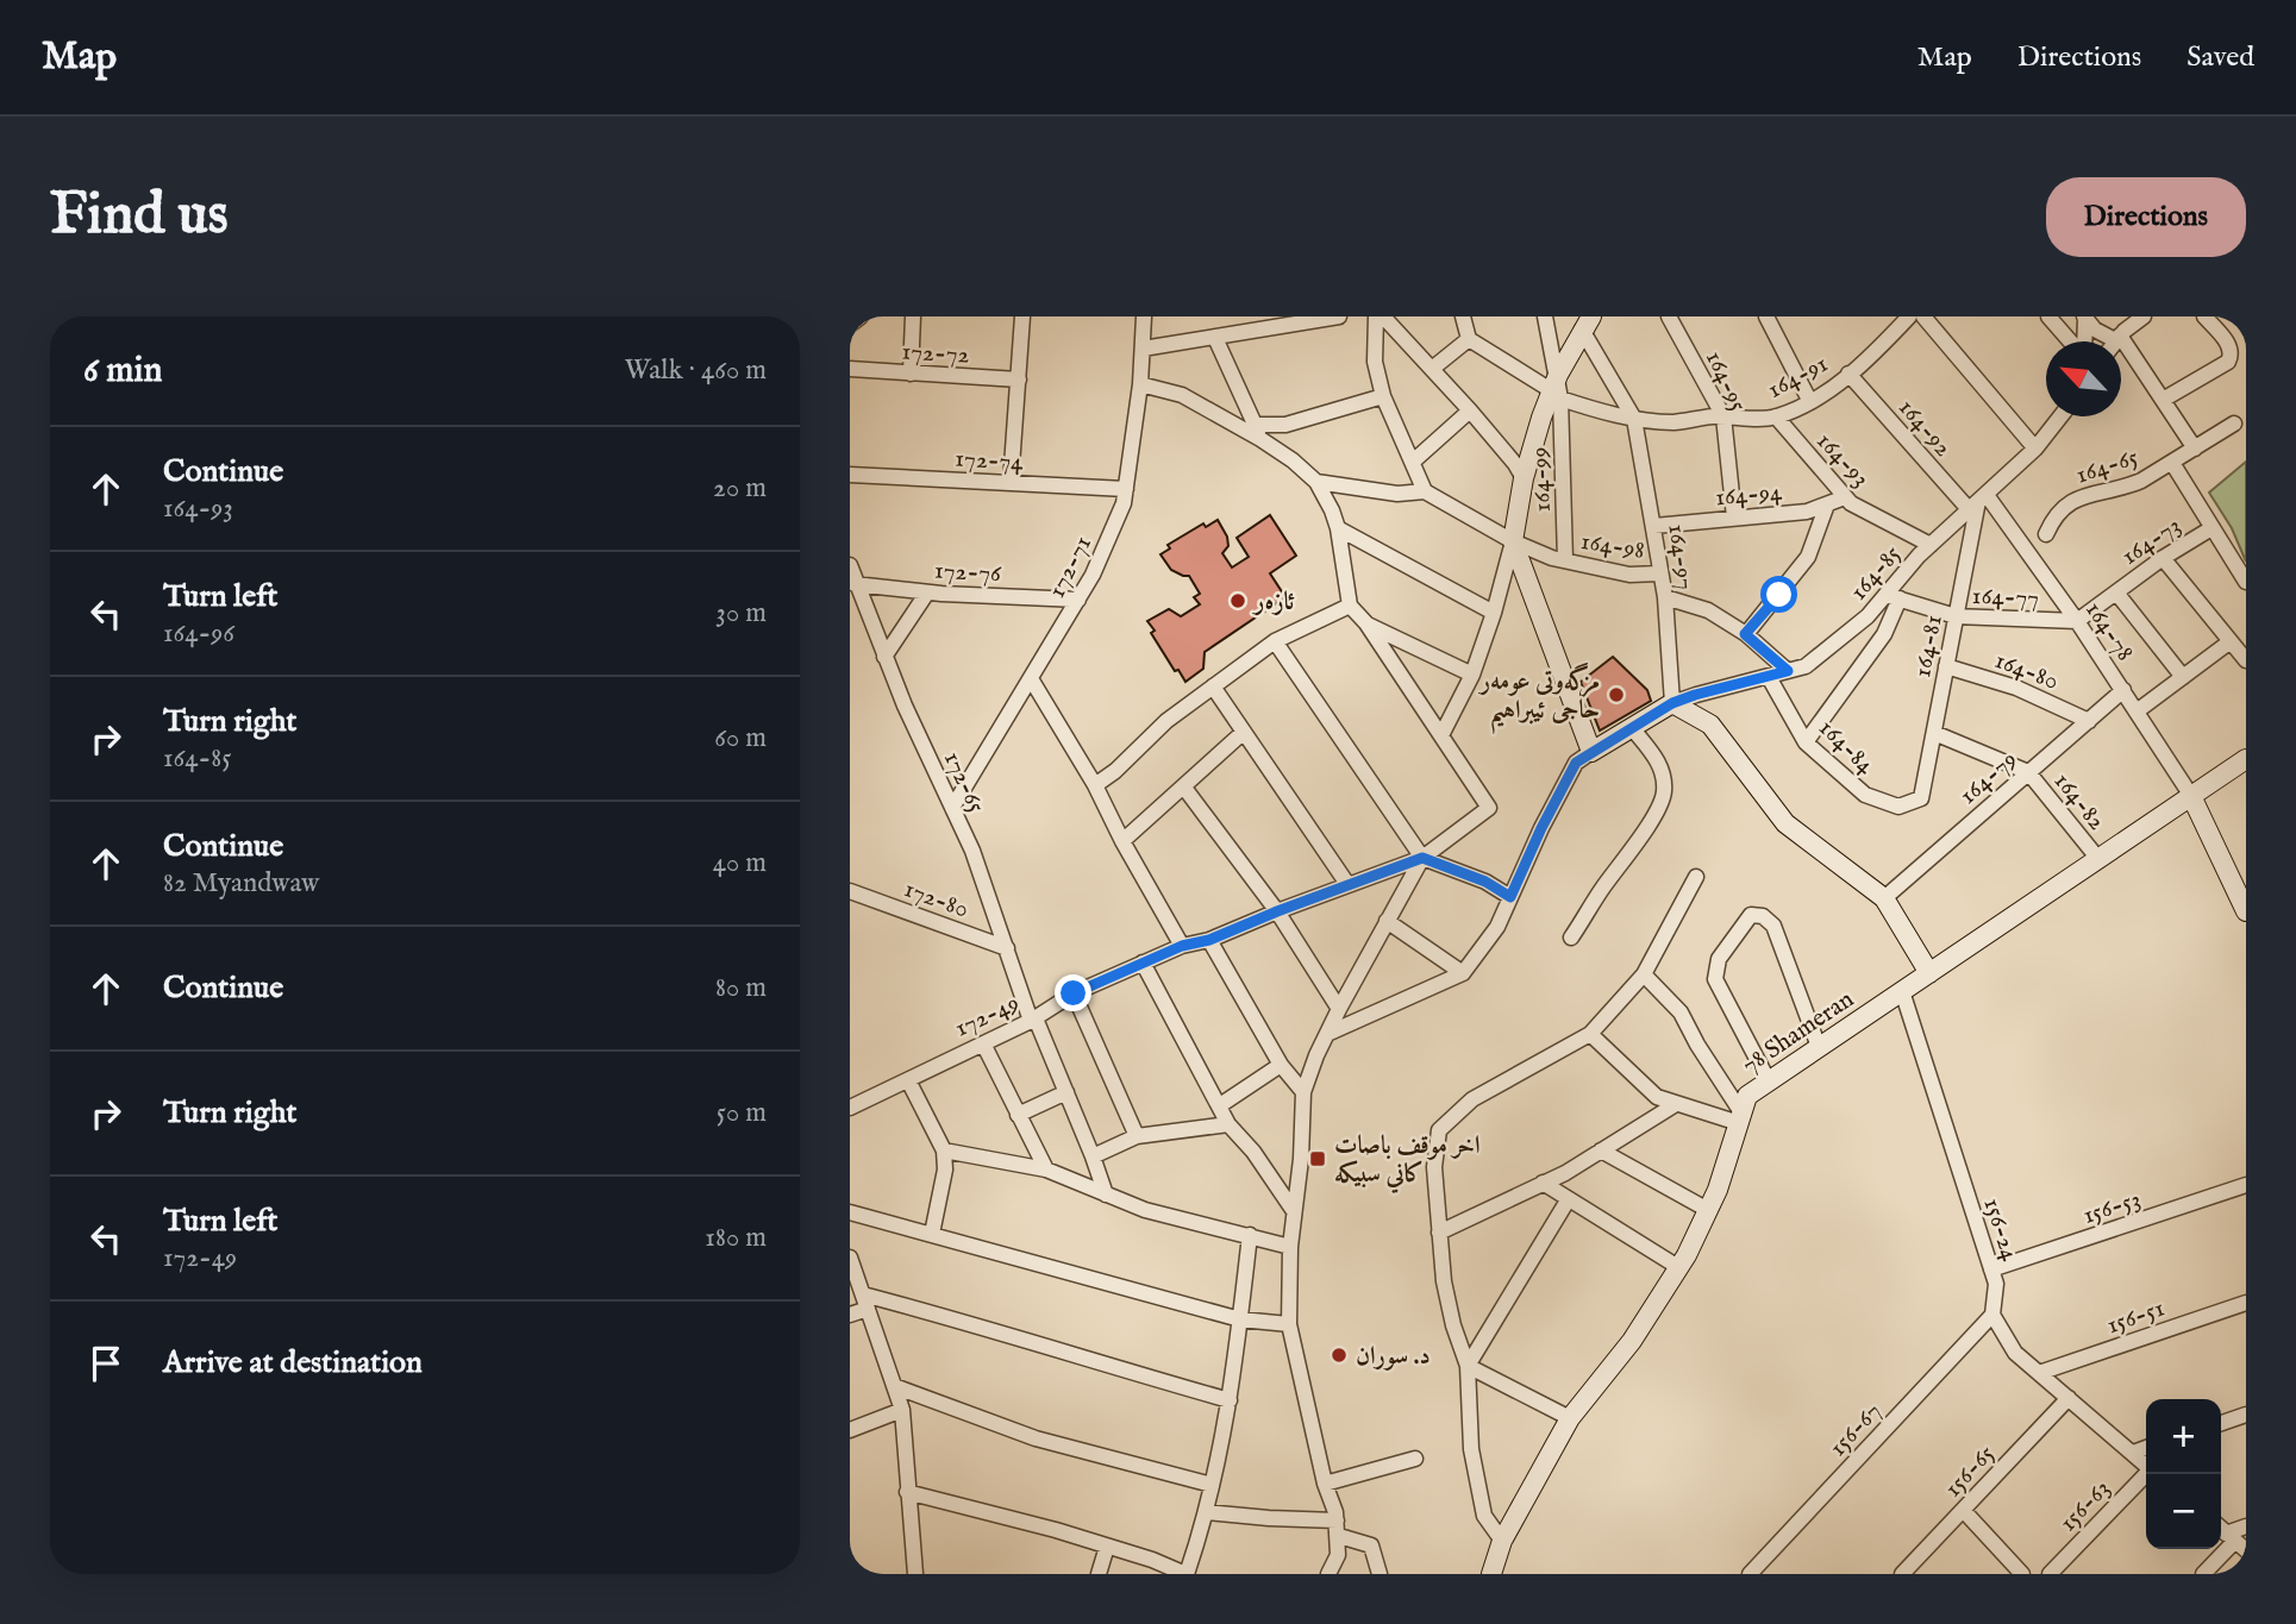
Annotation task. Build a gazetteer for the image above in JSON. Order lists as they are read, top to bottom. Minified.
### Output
{"streets":{"street":["172-72","164-91","164-95","164-92","172-74","164-93","164-65","164-99","164-94","164-73","164-98","164-97","172-71","172-76","164-85","164-77","164-78","164-81","164-80","164-84","164-79","172-65","164-82","172-80","172-49","78 Shameran","156-53","156-24","156-51","156-67","156-65","156-63"]},"crossings":[["164-91","164-95"],["164-91","164-92"],["164-91","164-93"],["164-91","164-99"],["164-91","164-97"],["164-95","164-94"],["164-92","164-85"],["164-92","164-78"],["164-92","164-81"],["172-74","172-71"],["164-93","164-94"],["164-93","164-85"],["164-99","164-98"],["164-94","164-97"],["164-73","164-77"],["164-73","164-78"],["164-98","164-97"],["164-97","164-85"],["172-71","172-76"],["172-71","172-65"],["172-76","172-65"],["164-85","164-77"],["164-85","164-78"],["164-85","164-81"],["164-85","164-84"],["164-77","164-78"],["164-77","164-81"],["164-78","164-81"],["164-78","164-79"],["164-78","78 Shameran"],["164-81","164-80"],["164-81","164-84"],["164-81","164-82"],["164-80","164-79"],["164-79","164-82"],["172-65","172-80"],["172-65","172-49"],["164-82","78 Shameran"],["78 Shameran","156-24"],["156-53","156-24"],["156-24","156-67"]],"places":{"other":["ئازەر","مزگەوتی عومەر حاجی ئیبراهیم","د. سوران"],"transit":["اخر موقف باصات كاني سبيكه"]},"north":"top left","page":{"header":"Map","nav":["Map","Directions","Saved"],"buttons":"Directions","title":"Find us","heading":["6 min","Walk · 460 m"],"list":[["Continue","164-93","20 m"],["Turn left","164-96","30 m"],["Turn right","164-85","60 m"],["Continue","82 Myandwaw","40 m"],["Continue","80 m"],["Turn right","50 m"],["Turn left","172-49","180 m"],"Arrive at destination"],"map_buttons":["+","−"]}}
